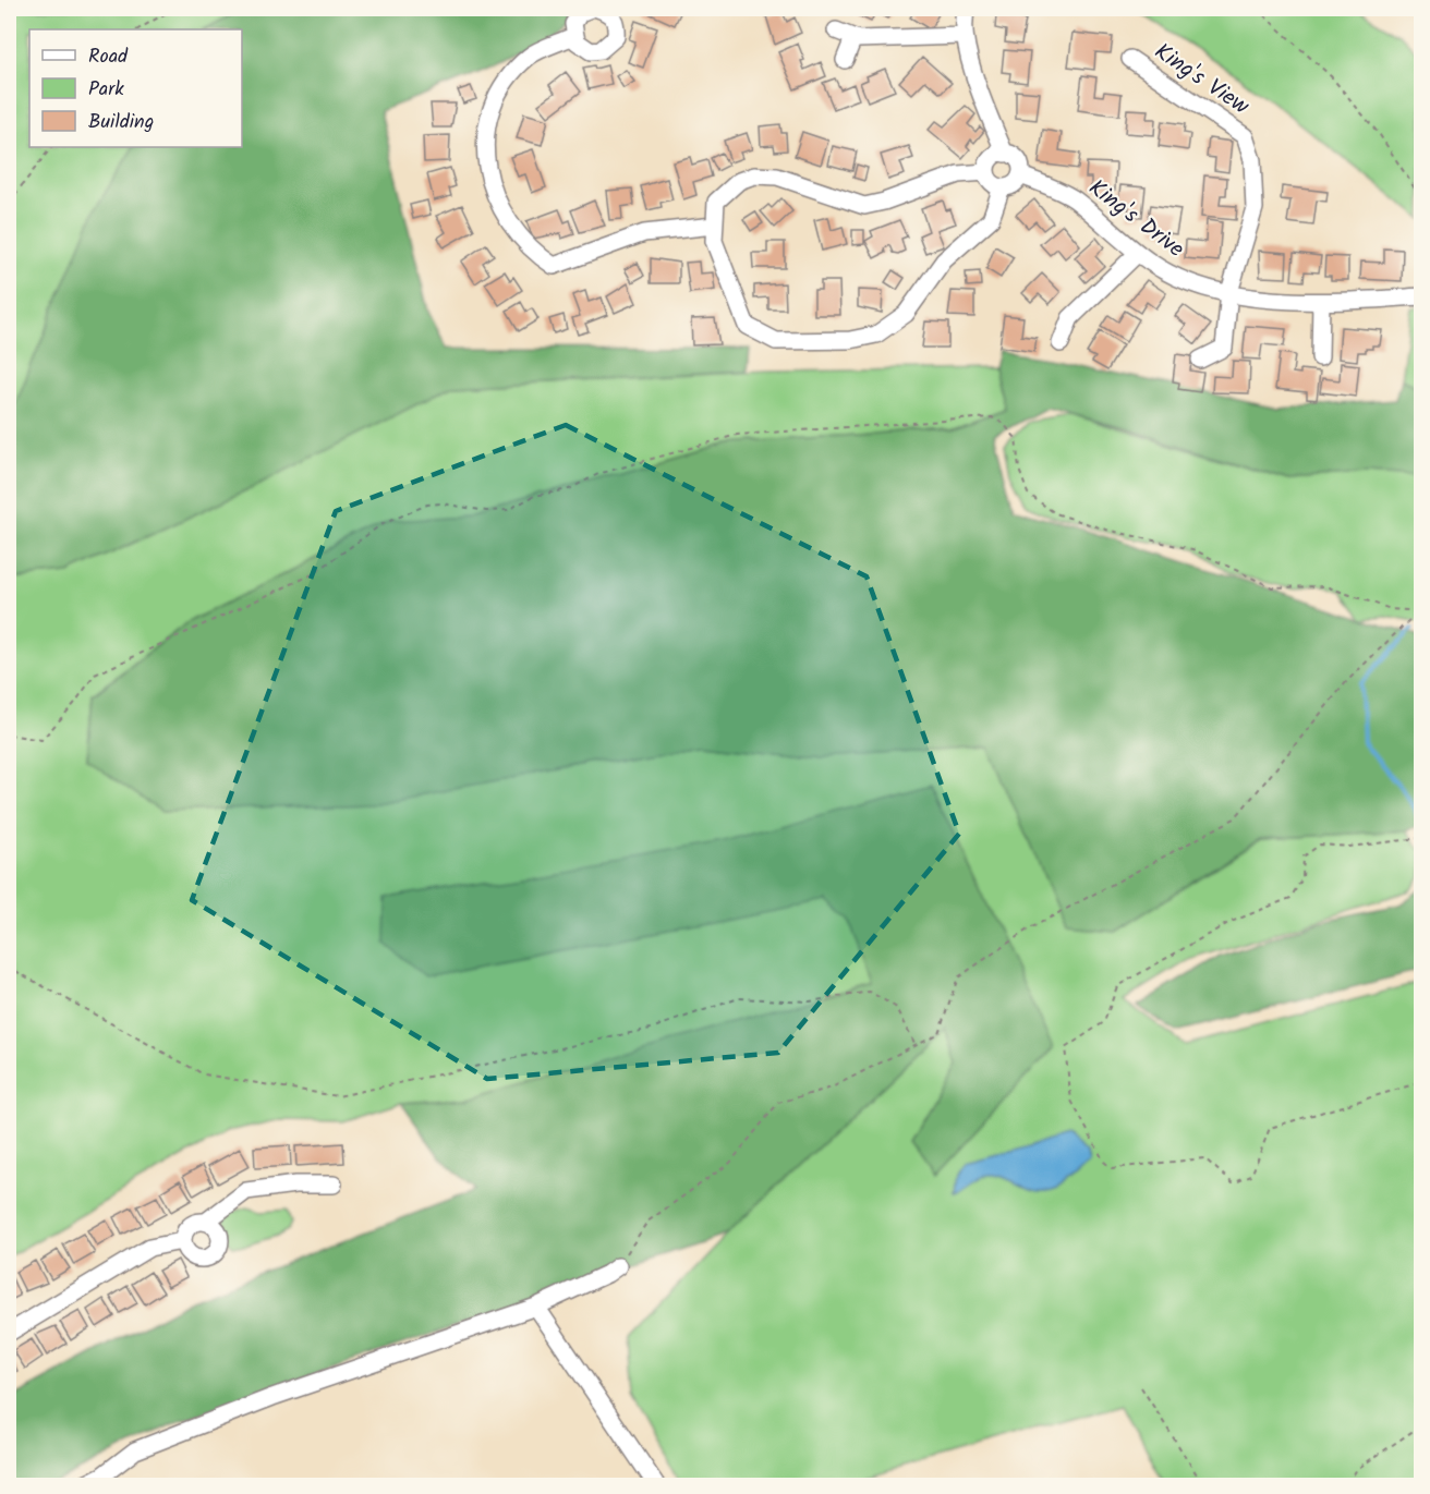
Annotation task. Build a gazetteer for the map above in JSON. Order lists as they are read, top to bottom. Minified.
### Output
{"streets":{"street":["King's View","King's Drive"]},"crossings":[["King's View","King's Drive"]],"legend":["Road","Park","Building"]}
